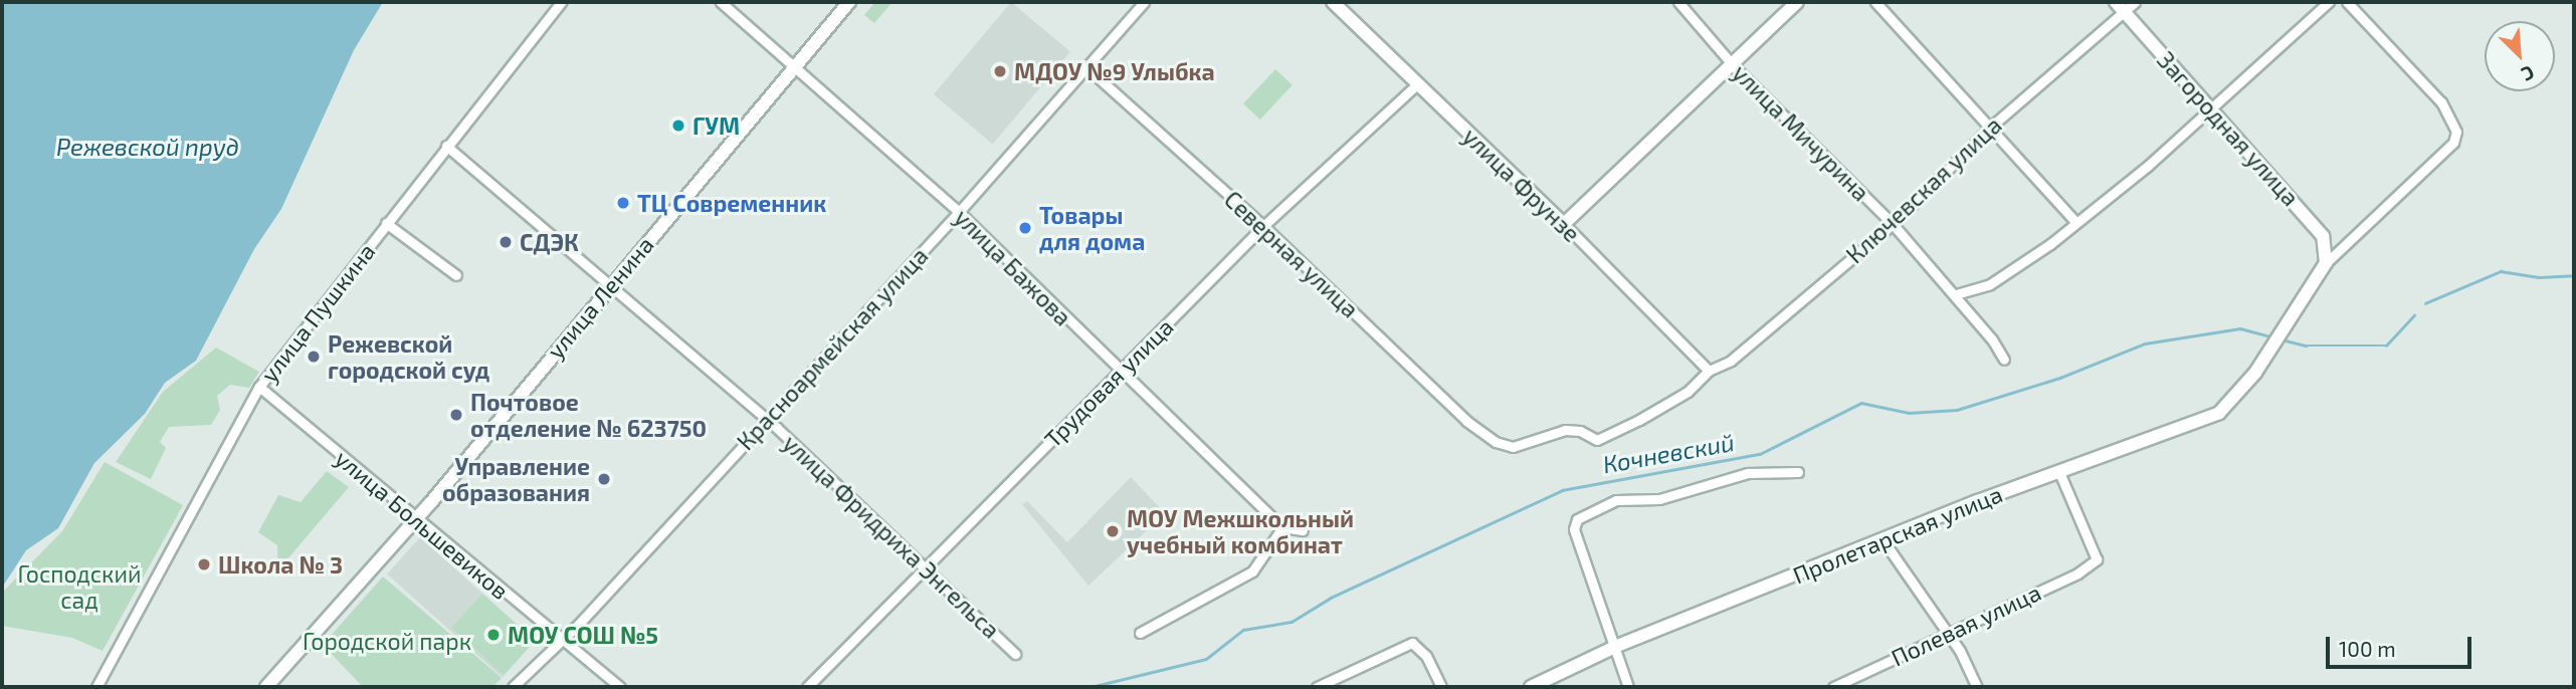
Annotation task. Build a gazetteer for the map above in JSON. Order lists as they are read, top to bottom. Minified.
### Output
{"streets":{"street":["Загородная улица","улица Мичурина","улица Фрунзе","Ключевская улица","Северная улица","улица Бажова","улица Ленина","улица Пушкина","Красноармейская улица","Трудовая улица","улица Большевиков","Пролетарская улица","улица Фридриха Энгельса","Полевая улица"]},"crossings":[["Загородная улица","Ключевская улица"],["Загородная улица","Пролетарская улица"],["улица Мичурина","Ключевская улица"],["улица Фрунзе","Ключевская улица"],["улица Фрунзе","Трудовая улица"],["Ключевская улица","Северная улица"],["Северная улица","Красноармейская улица"],["Северная улица","Трудовая улица"],["улица Бажова","улица Ленина"],["улица Бажова","Красноармейская улица"],["улица Бажова","Трудовая улица"],["улица Ленина","улица Большевиков"],["улица Ленина","улица Фридриха Энгельса"],["улица Пушкина","улица Большевиков"],["улица Пушкина","улица Фридриха Энгельса"],["Красноармейская улица","улица Большевиков"],["Красноармейская улица","улица Фридриха Энгельса"],["Трудовая улица","улица Фридриха Энгельса"],["Пролетарская улица","Полевая улица"]],"water":["Режевской пруд","Кочневский"],"parks":["Господский сад","Городской парк"],"places":["МДОУ №9 Улыбка","ГУМ","ТЦ Современник","Товары для дома","СДЭК","Режевской городской суд","Почтовое отделение № 623750","Управление образования","МОУ Межшкольный учебный комбинат","Школа № 3","МОУ СОШ №5"],"scale_bar":"100 m","north":"bottom right"}
